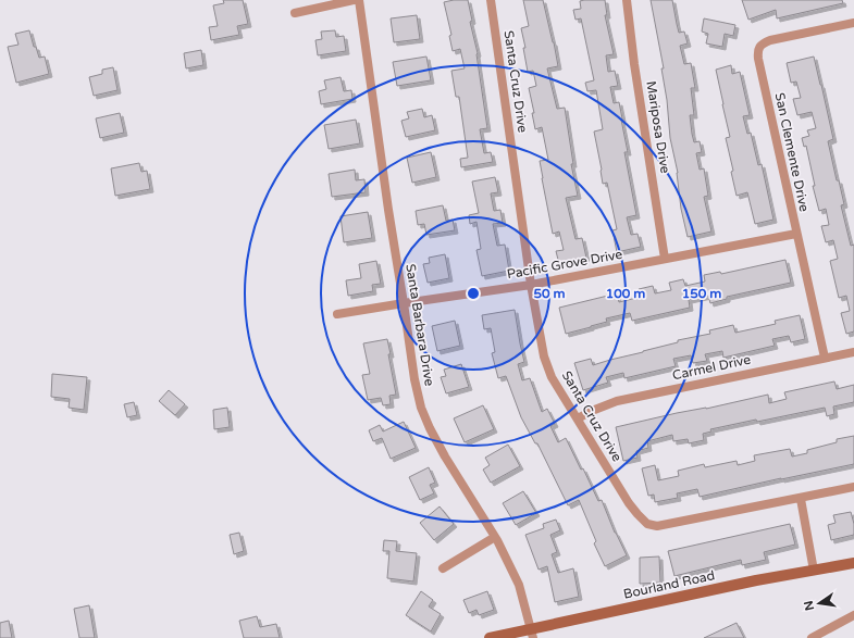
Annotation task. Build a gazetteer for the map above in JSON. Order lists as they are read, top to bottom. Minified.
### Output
{"streets":{"main road":["Bourland Road"],"street":["Santa Cruz Drive","Mariposa Drive","San Clemente Drive","Pacific Grove Drive","Santa Barbara Drive","Carmel Drive"]},"crossings":[["Santa Cruz Drive","Pacific Grove Drive"],["Santa Cruz Drive","Carmel Drive"],["Mariposa Drive","Pacific Grove Drive"],["San Clemente Drive","Pacific Grove Drive"],["San Clemente Drive","Carmel Drive"],["Pacific Grove Drive","Santa Barbara Drive"],["Santa Barbara Drive","Bourland Road"]],"north":"left","rings":["50 m","100 m","150 m"]}
